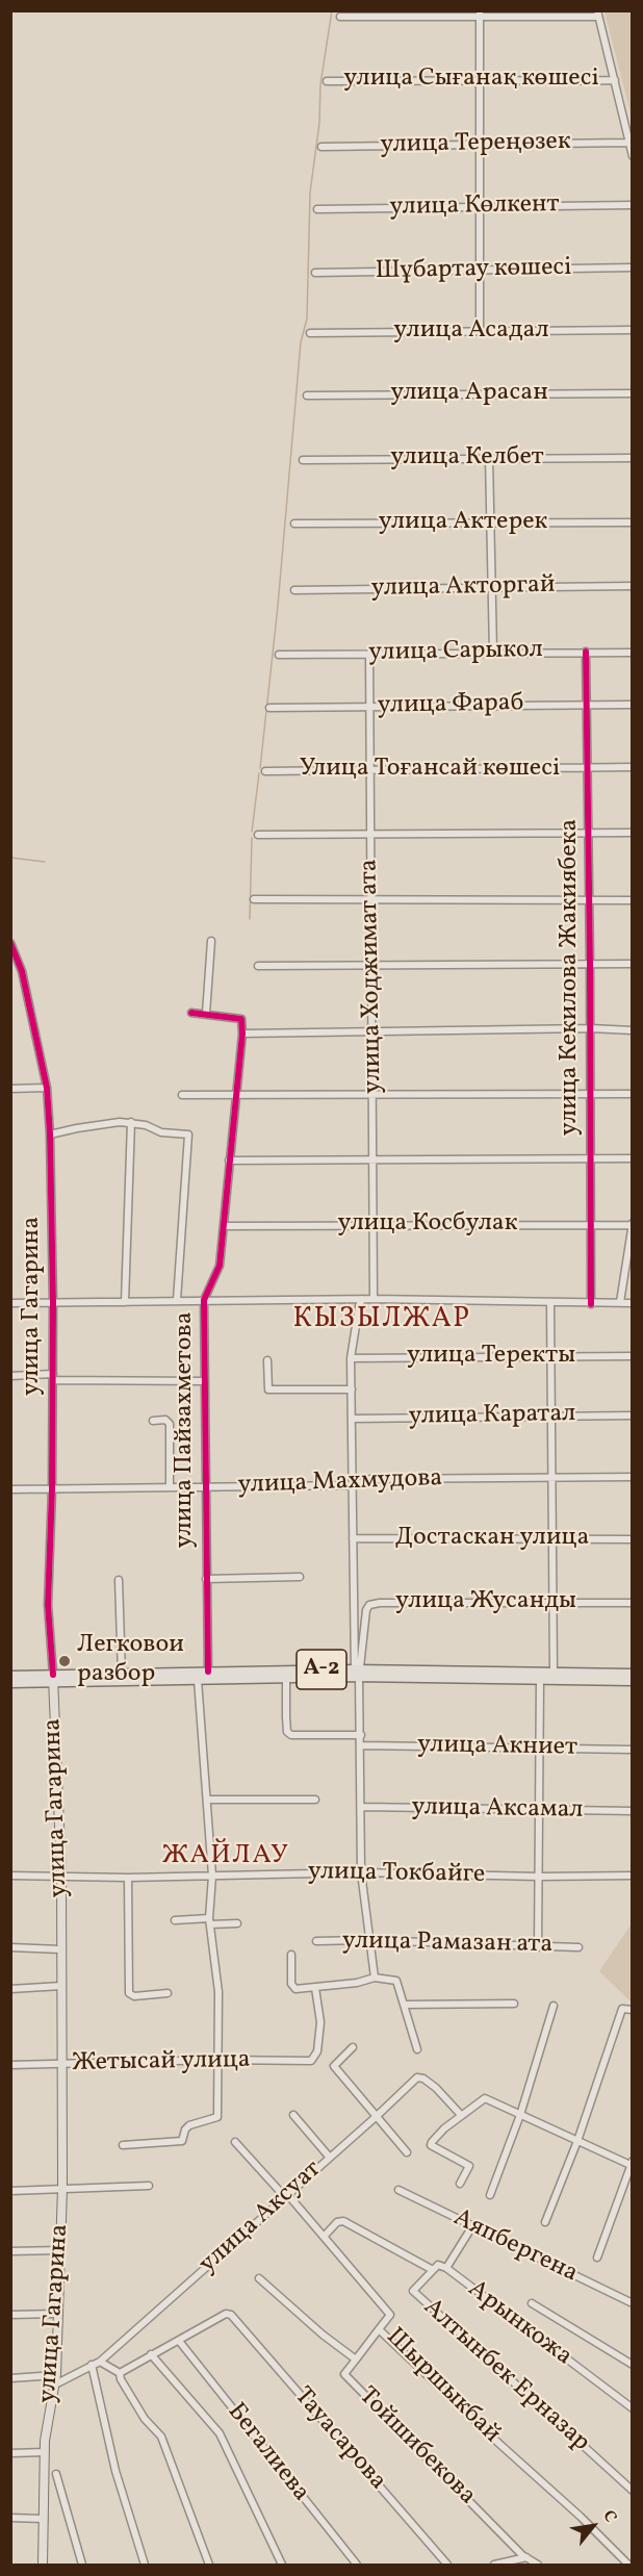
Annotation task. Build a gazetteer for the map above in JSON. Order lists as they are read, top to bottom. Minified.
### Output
{"streets":{"highway":["A-2"],"main road":["улица Гагарина"],"street":["улица Сығанақ көшесі","улица Тереңөзек","улица Көлкент","Шұбартау көшесі","улица Асадал","улица Арасан","улица Келбет","улица Актерек","улица Акторгай","улица Сарыкол","улица Фараб","Улица Тоғансай көшесі","улица Ходжимат ата","улица Кекилова Жакиябека","улица Косбулак","улица Теректы","улица Каратал","улица Пайзахметова","улица Махмудова","Достаскан улица","улица Жусанды","улица Акниет","улица Аксамал","улица Токбайге","улица Рамазан ата","Жетысай улица","улица Аксуат","Аяпбергена","Арынкожа","Алтынбек Ерназар","Шыршыкбай","Тауасарова","Тойшибекова","Бегалиева"]},"crossings":[["улица Сарыкол","улица Ходжимат ата"],["улица Сарыкол","улица Кекилова Жакиябека"],["улица Фараб","улица Ходжимат ата"],["улица Фараб","улица Кекилова Жакиябека"],["Улица Тоғансай көшесі","улица Ходжимат ата"],["Улица Тоғансай көшесі","улица Кекилова Жакиябека"],["улица Ходжимат ата","улица Косбулак"],["улица Кекилова Жакиябека","улица Косбулак"],["улица Косбулак","улица Пайзахметова"],["улица Гагарина","улица Махмудова"],["улица Гагарина","A-2"],["улица Гагарина","улица Токбайге"],["улица Гагарина","Жетысай улица"],["улица Гагарина","улица Аксуат"],["улица Пайзахметова","улица Махмудова"],["улица Пайзахметова","A-2"],["улица Жусанды","A-2"],["улица Аксуат","Шыршыкбай"],["Аяпбергена","Арынкожа"],["Арынкожа","Алтынбек Ерназар"],["Тауасарова","Бегалиева"]],"districts":["КЫЗЫЛЖАР","ЖАЙЛАУ"],"places":["Легковои разбор"],"north":"top right"}
